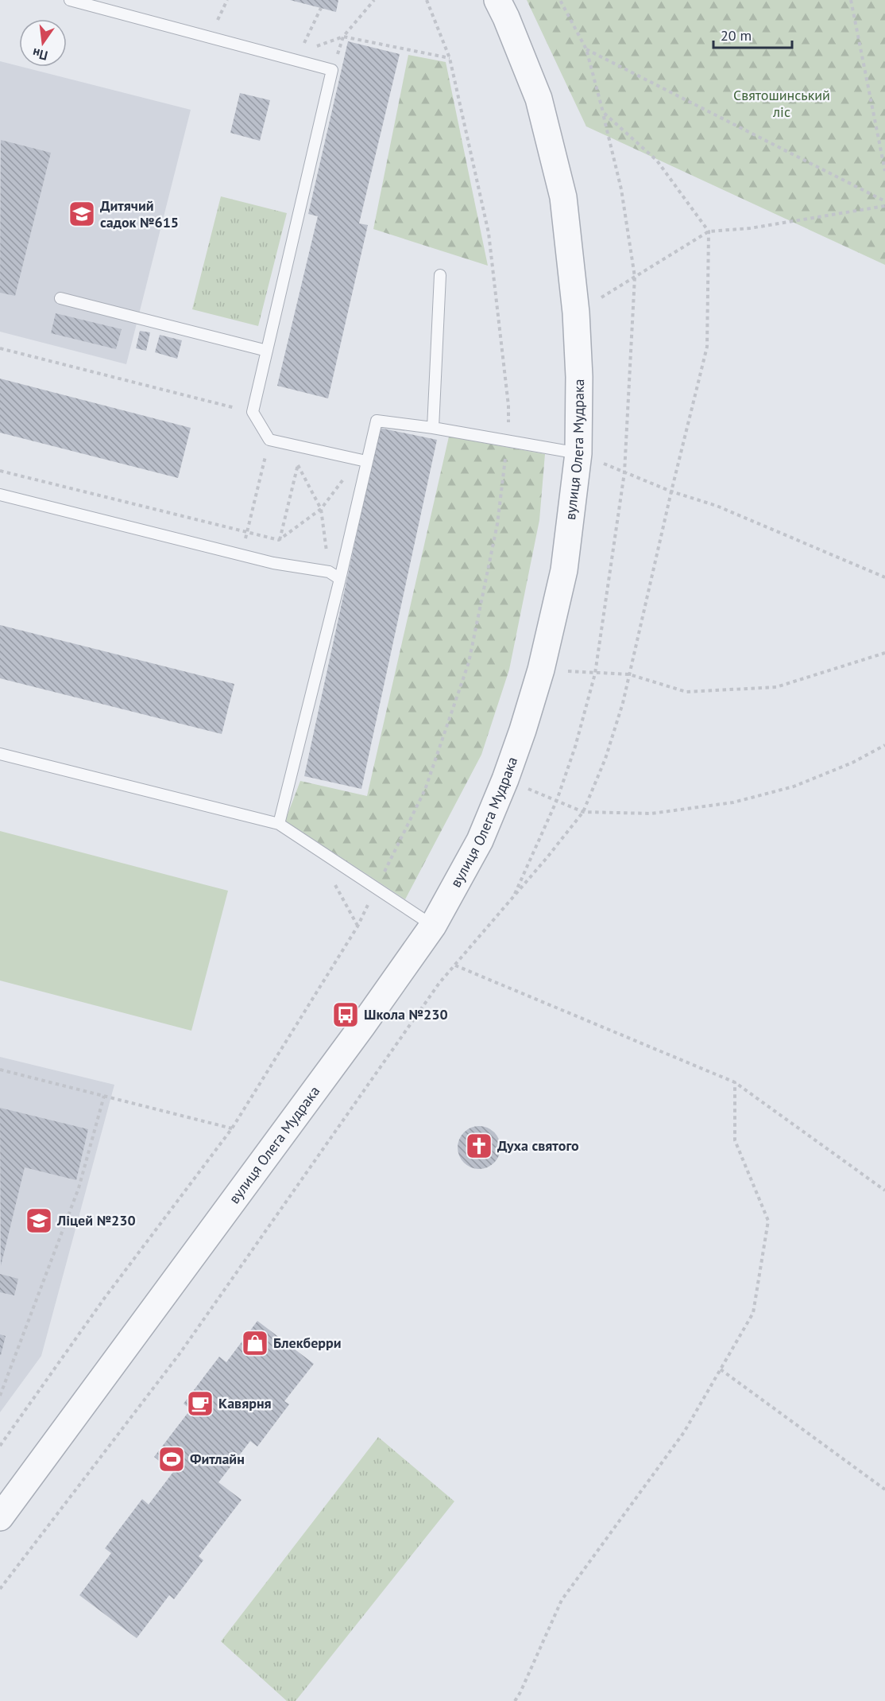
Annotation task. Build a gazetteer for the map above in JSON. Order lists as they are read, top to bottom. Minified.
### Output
{"streets":{"street":["вулиця Олега Мудрака"]},"parks":["Святошинський ліс"],"places":{"school or university":["Дитячий садок №615","Ліцей №230"],"bus stop":["Школа №230"],"church":["Духа святого"],"shop":["Блекберри"],"cafe":["Кавярня"],"sports":["Фитлайн"]},"scale_bar":"20 m","north":"bottom"}
